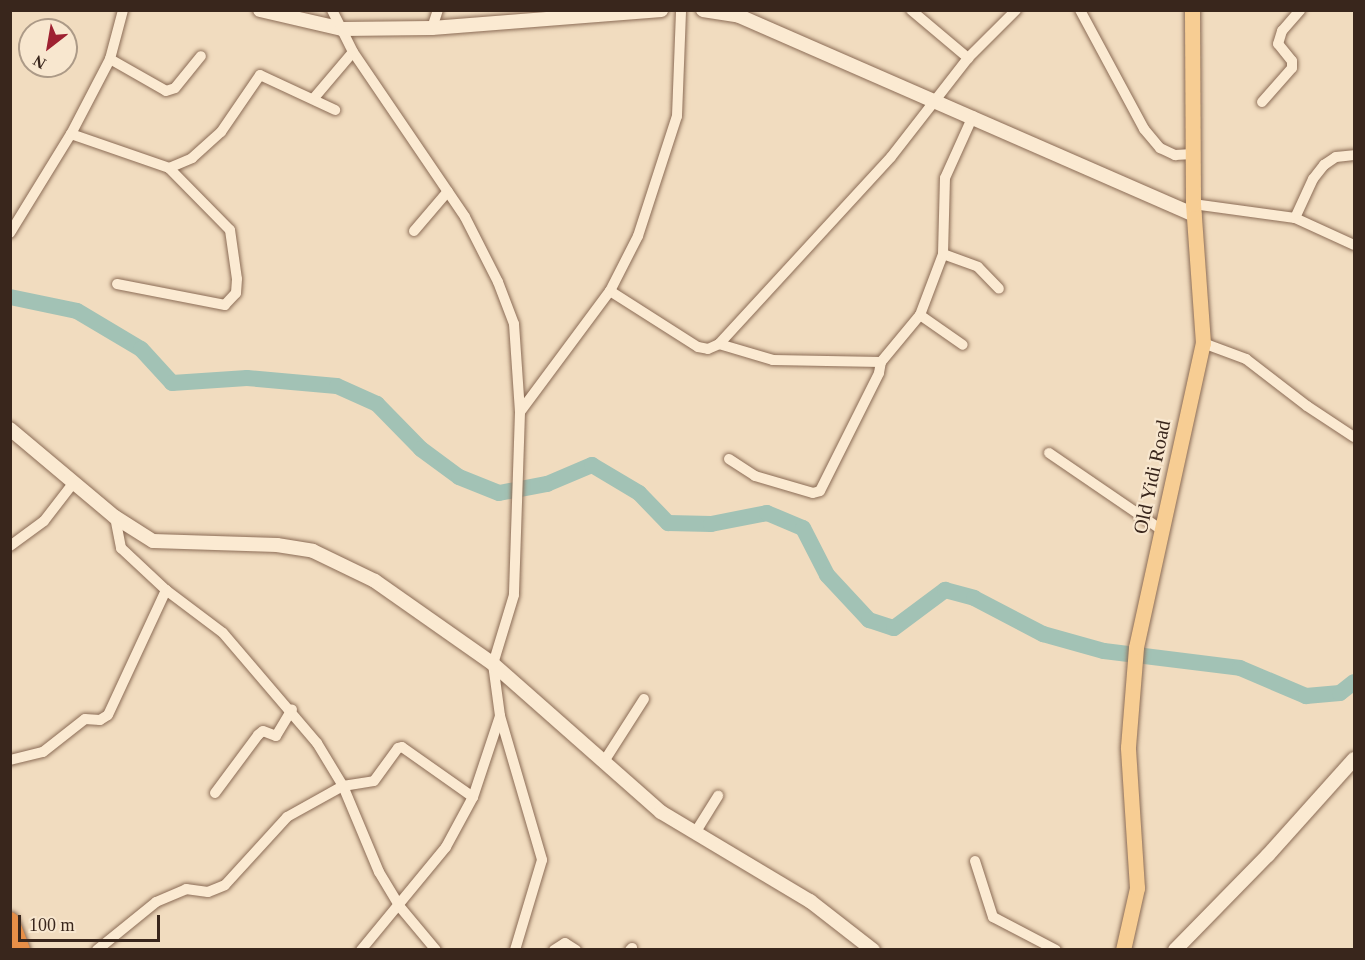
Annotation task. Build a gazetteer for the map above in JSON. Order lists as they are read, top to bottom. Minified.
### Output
{"streets":{"main road":["Old Yidi Road"]},"scale_bar":"100 m","north":"bottom left"}
